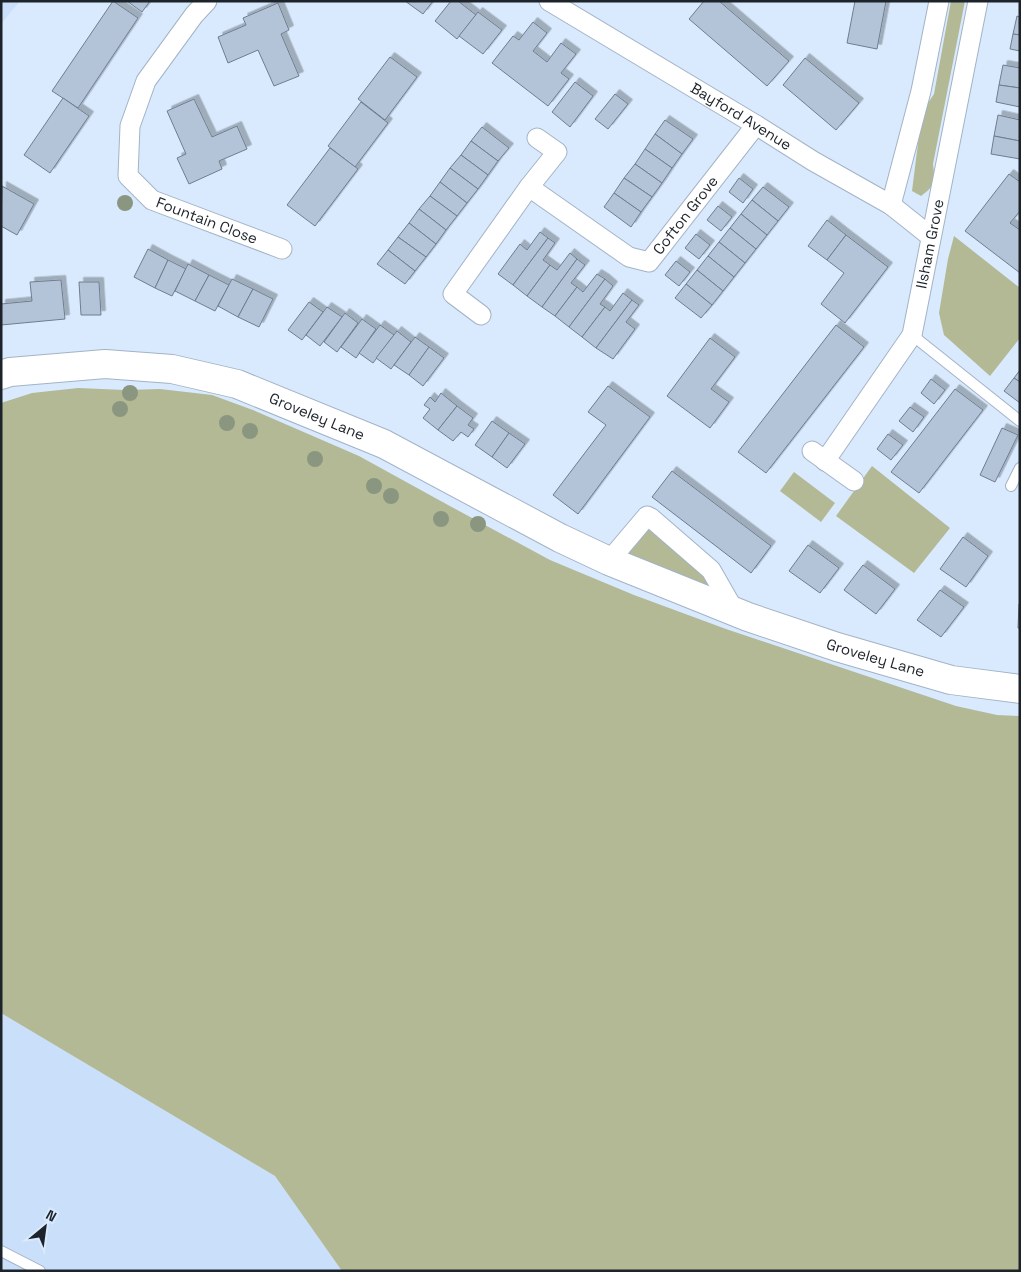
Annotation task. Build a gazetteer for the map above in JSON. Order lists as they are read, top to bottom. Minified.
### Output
{"streets":{"main road":["Groveley Lane"],"street":["Bayford Avenue","Cofton Grove","Fountain Close","Ilsham Grove"]},"crossings":[["Bayford Avenue","Cofton Grove"],["Bayford Avenue","Ilsham Grove"]],"north":"top right"}
